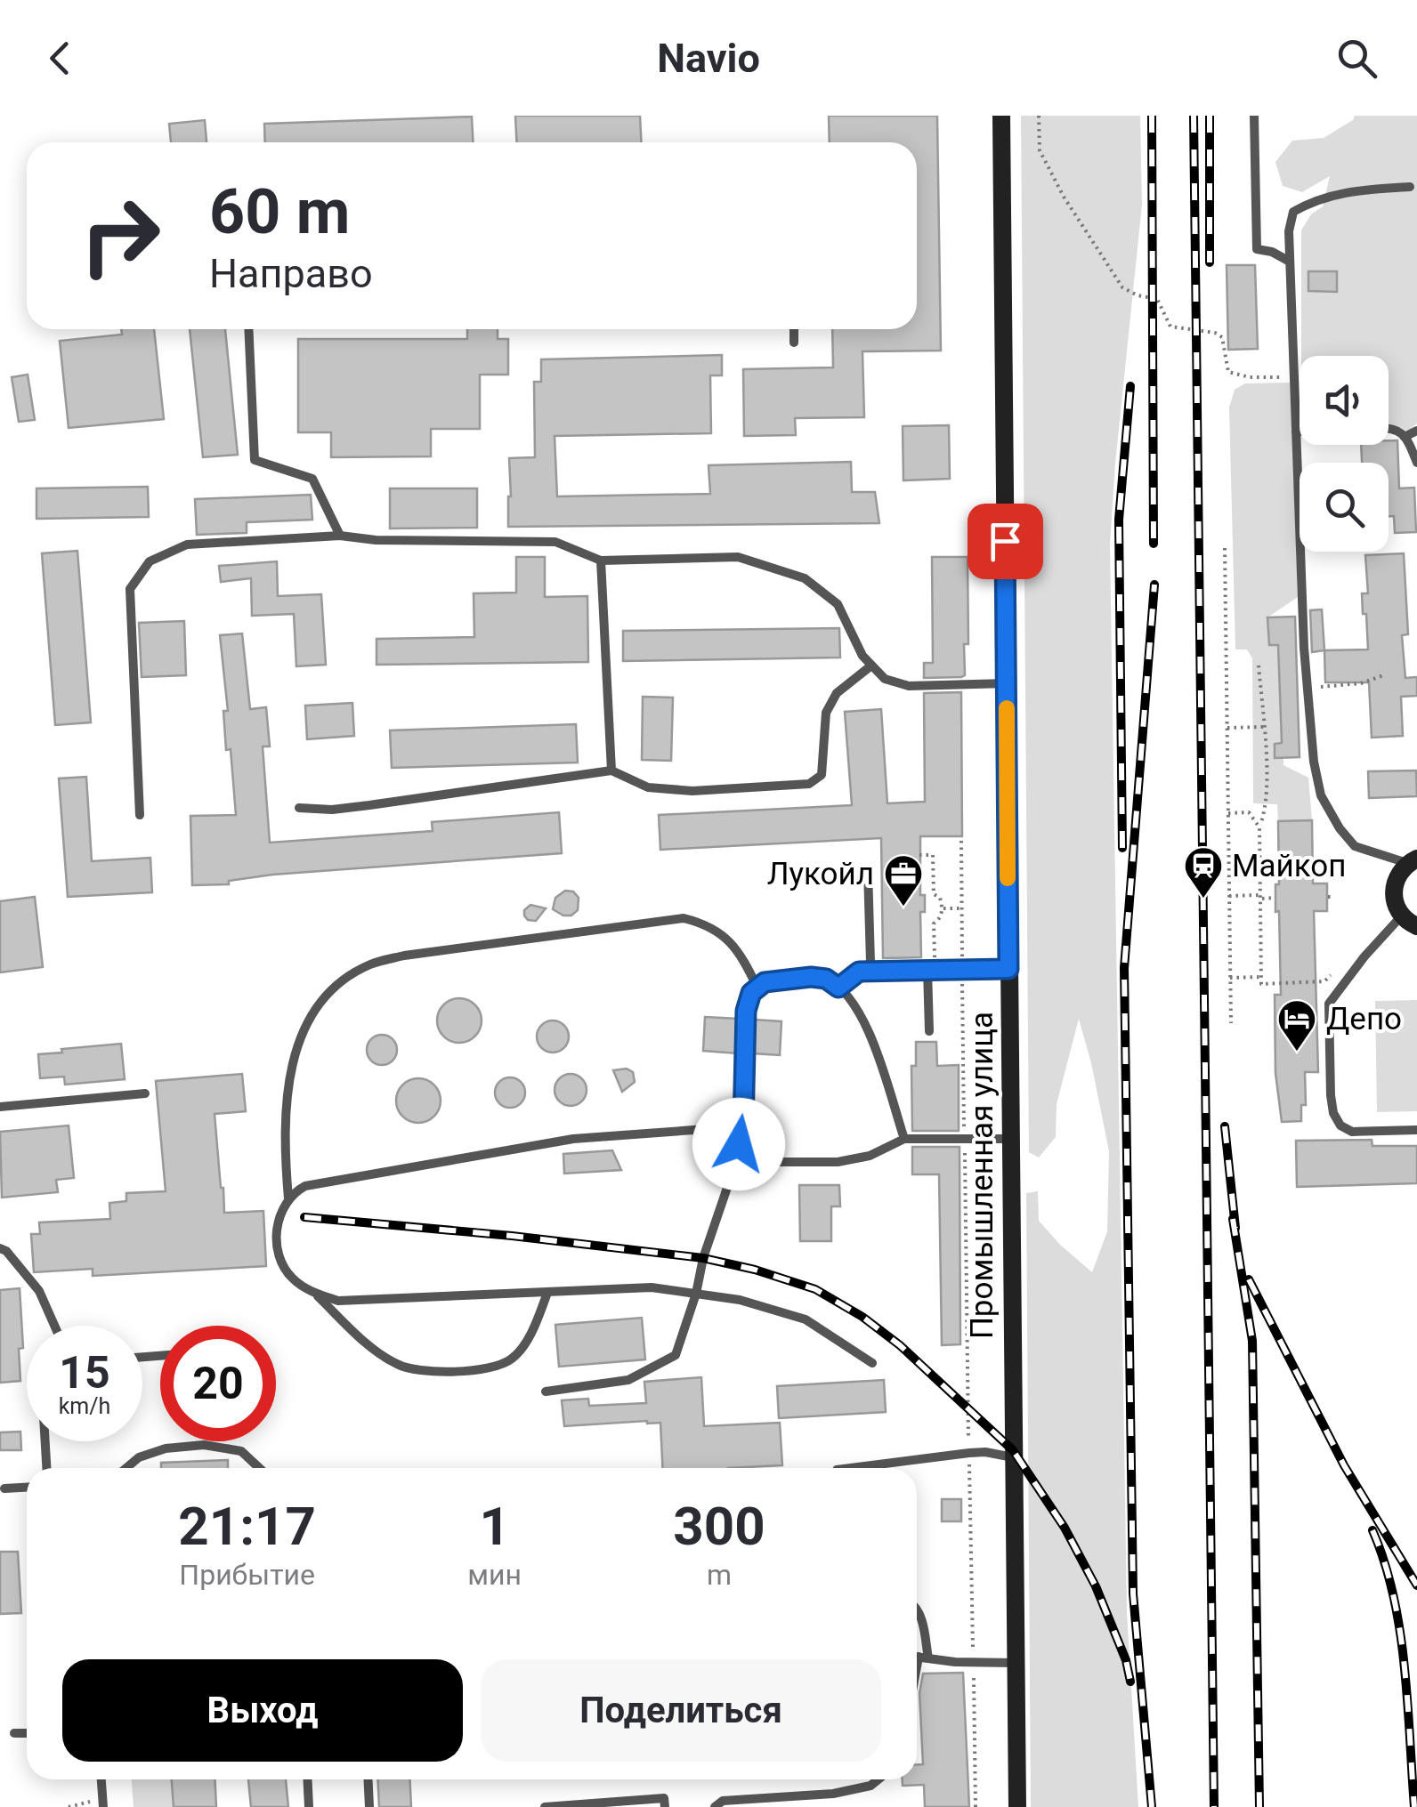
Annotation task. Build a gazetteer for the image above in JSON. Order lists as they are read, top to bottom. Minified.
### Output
{"streets":{"main road":["Промышленная улица"]},"places":{"station":["Майкоп"],"office":["Лукойл"],"hotel":["Депо"]},"page":{"header":"Navio","turn":["60 m","Направо"],"speed":"15 km/h","limit":"20","eta":["21:17","Прибытие","1","мин","300","m"],"buttons":["Выход","Поделиться"]}}
